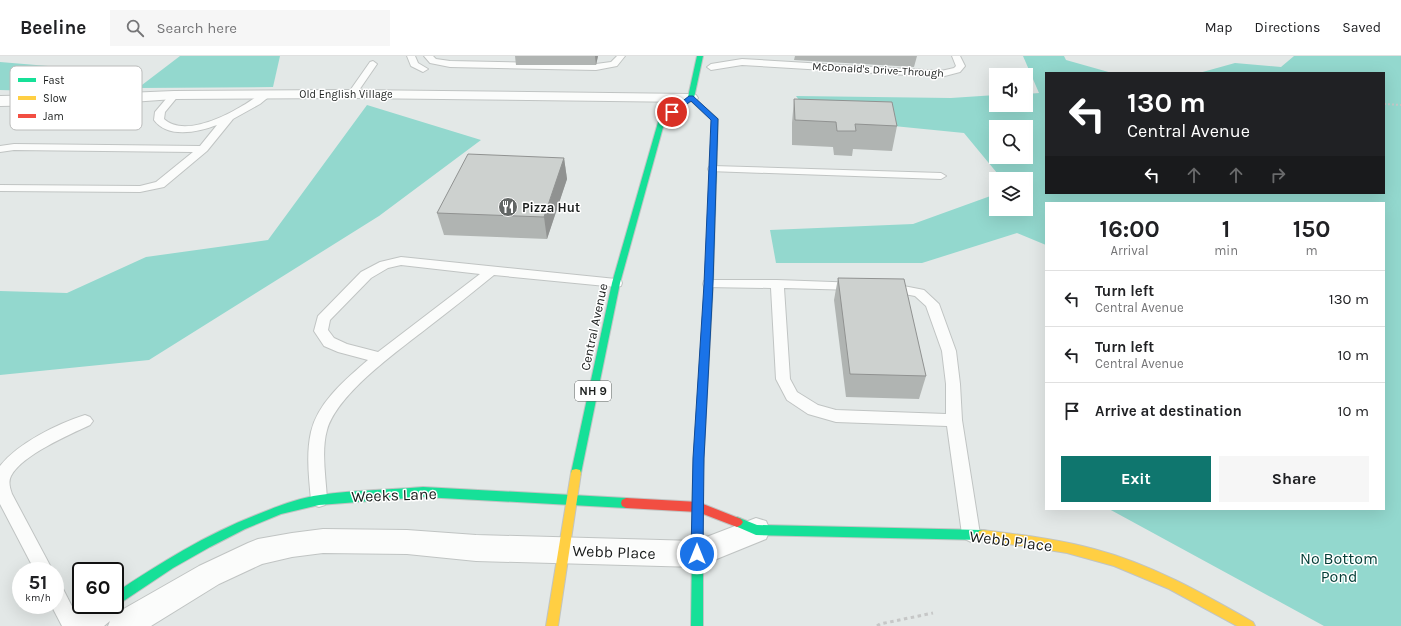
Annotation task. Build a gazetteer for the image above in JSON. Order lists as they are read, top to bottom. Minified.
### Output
{"streets":{"main road":["Central Avenue","NH 9","Weeks Lane","Webb Place"],"street":["Old English Village"],"lane":["McDonald's Drive-Through"]},"crossings":[["Old English Village","Central Avenue"],["Central Avenue","Weeks Lane"],["Central Avenue","Webb Place"],["Weeks Lane","Webb Place"]],"parks":["No Bottom Pond"],"places":{"restaurant":["Pizza Hut"]},"legend":["Fast","Slow","Jam"],"page":{"header":"Beeline","search":"Search here","nav":["Map","Directions","Saved"],"turn":["130 m","Central Avenue"],"eta":["16:00","Arrival","1","min","150","m"],"list":[{"name":"Turn left","note":"Central Avenue","value":"130 m"},{"name":"Turn left","note":"Central Avenue","value":"10 m"},{"name":"Arrive at destination","value":"10 m"}],"buttons":["Exit","Share"],"speed":"51 km/h","limit":"60"}}
